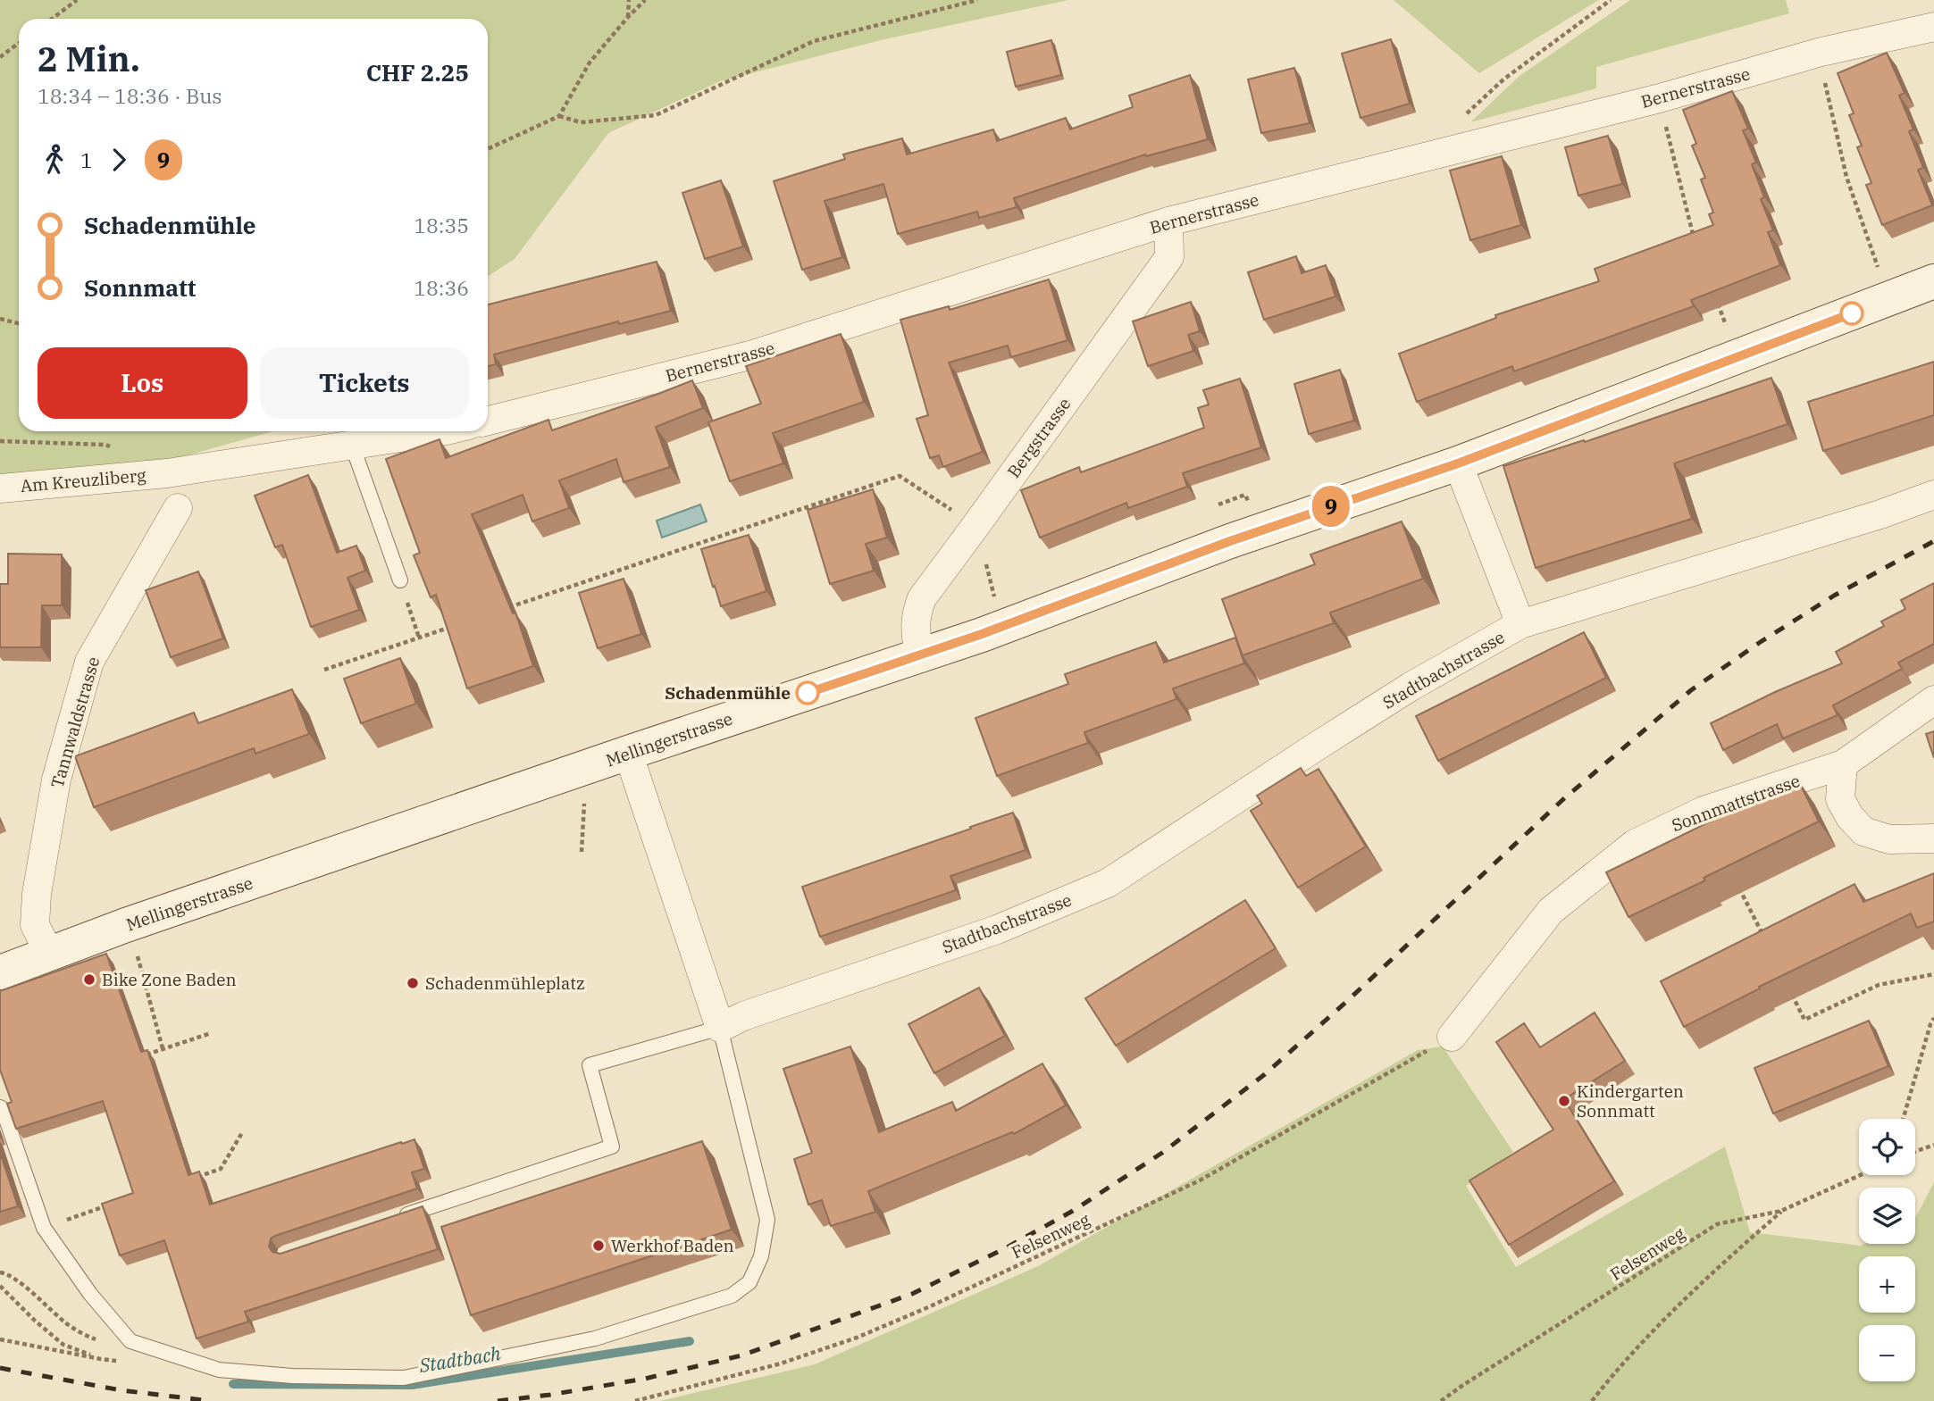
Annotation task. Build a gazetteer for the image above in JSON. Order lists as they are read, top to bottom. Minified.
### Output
{"streets":{"main road":["Mellingerstrasse"],"street":["Bernerstrasse","Bergstrasse","Am Kreuzliberg","Stadtbachstrasse","Tannwaldstrasse","Sonnmattstrasse"],"path":["Felsenweg"]},"crossings":[["Bernerstrasse","Bergstrasse"],["Bergstrasse","Mellingerstrasse"],["Stadtbachstrasse","Mellingerstrasse"],["Tannwaldstrasse","Mellingerstrasse"],["Sonnmattstrasse","Felsenweg"]],"water":["Stadtbach"],"places":["Schadenmühle","Bike Zone Baden","Schadenmühleplatz","Kindergarten Sonnmatt","Werkhof Baden"],"lines":["bus line 9"],"page":{"on_map":"9","heading":["2 Min.","18:34 – 18:36 · Bus","CHF 2.25"],"legs":["1","9"],"list":[{"name":"Schadenmühle","value":"18:35"},{"name":"Sonnmatt","value":"18:36"}],"buttons":["Los","Tickets"],"map_buttons":["+","−"]}}
